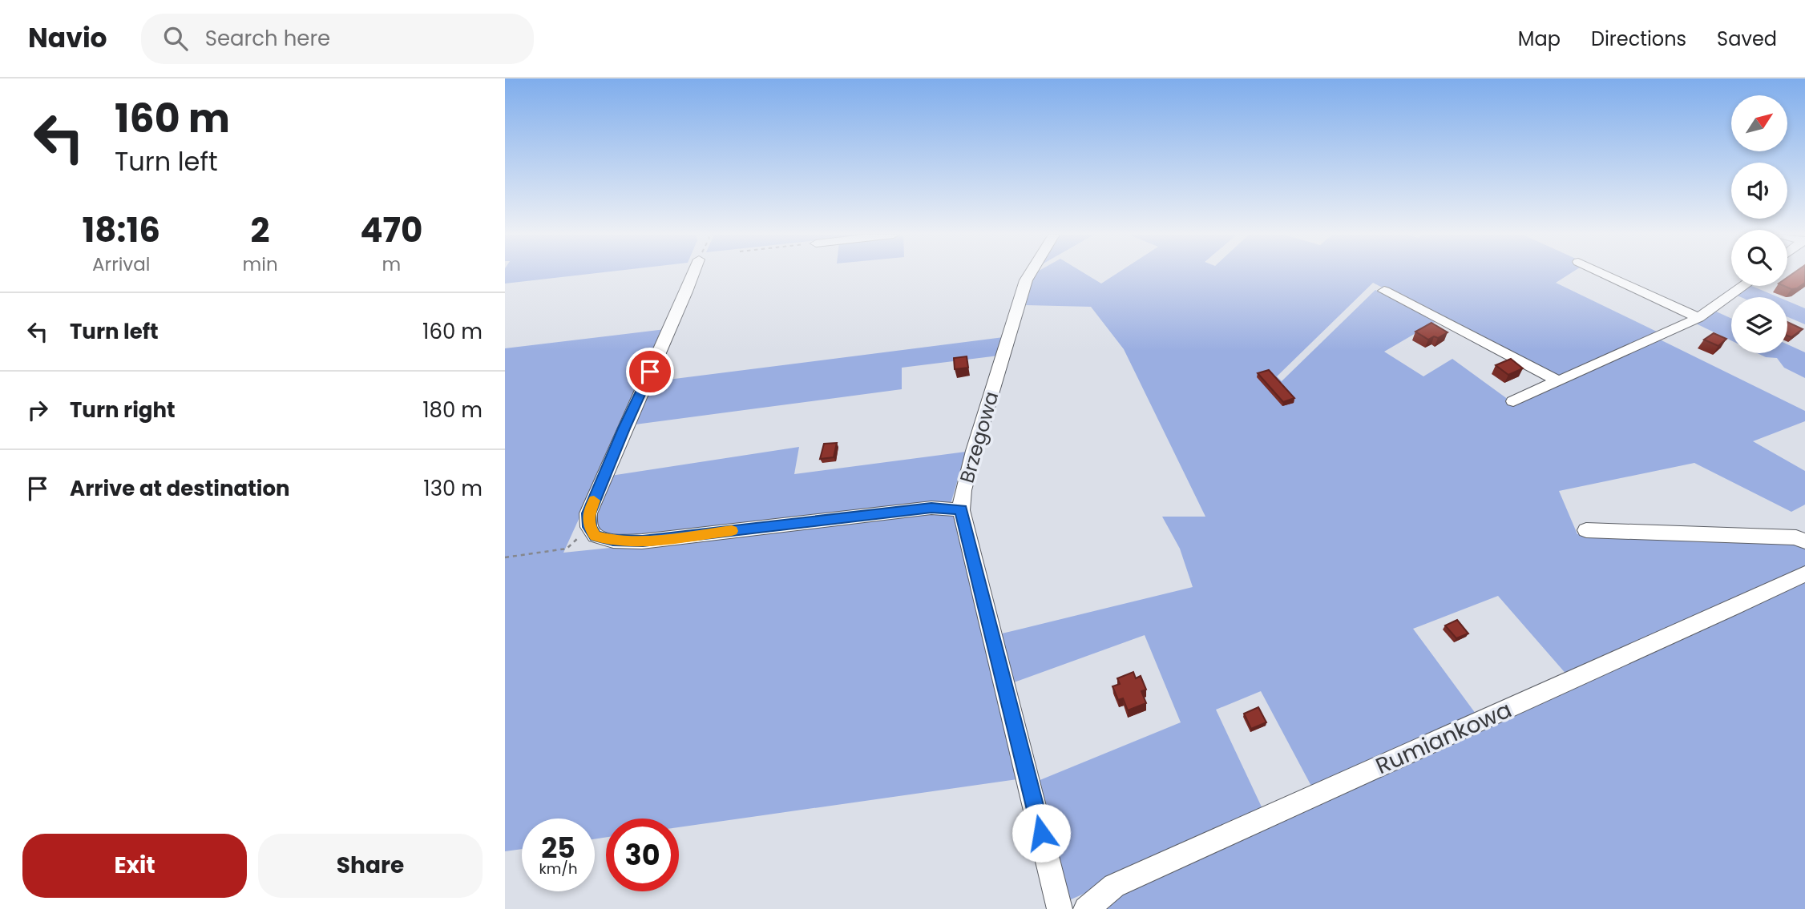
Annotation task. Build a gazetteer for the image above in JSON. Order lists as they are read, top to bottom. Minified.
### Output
{"streets":{"street":["Brzegowa","Rumiankowa"]},"north":"top right","page":{"header":"Navio","search":"Search here","nav":["Map","Directions","Saved"],"turn":["160 m","Turn left"],"eta":["18:16","Arrival","2","min","470","m"],"list":[{"name":"Turn left","value":"160 m"},{"name":"Turn right","value":"180 m"},{"name":"Arrive at destination","value":"130 m"}],"speed":"25 km/h","limit":"30","buttons":["Exit","Share"]}}
